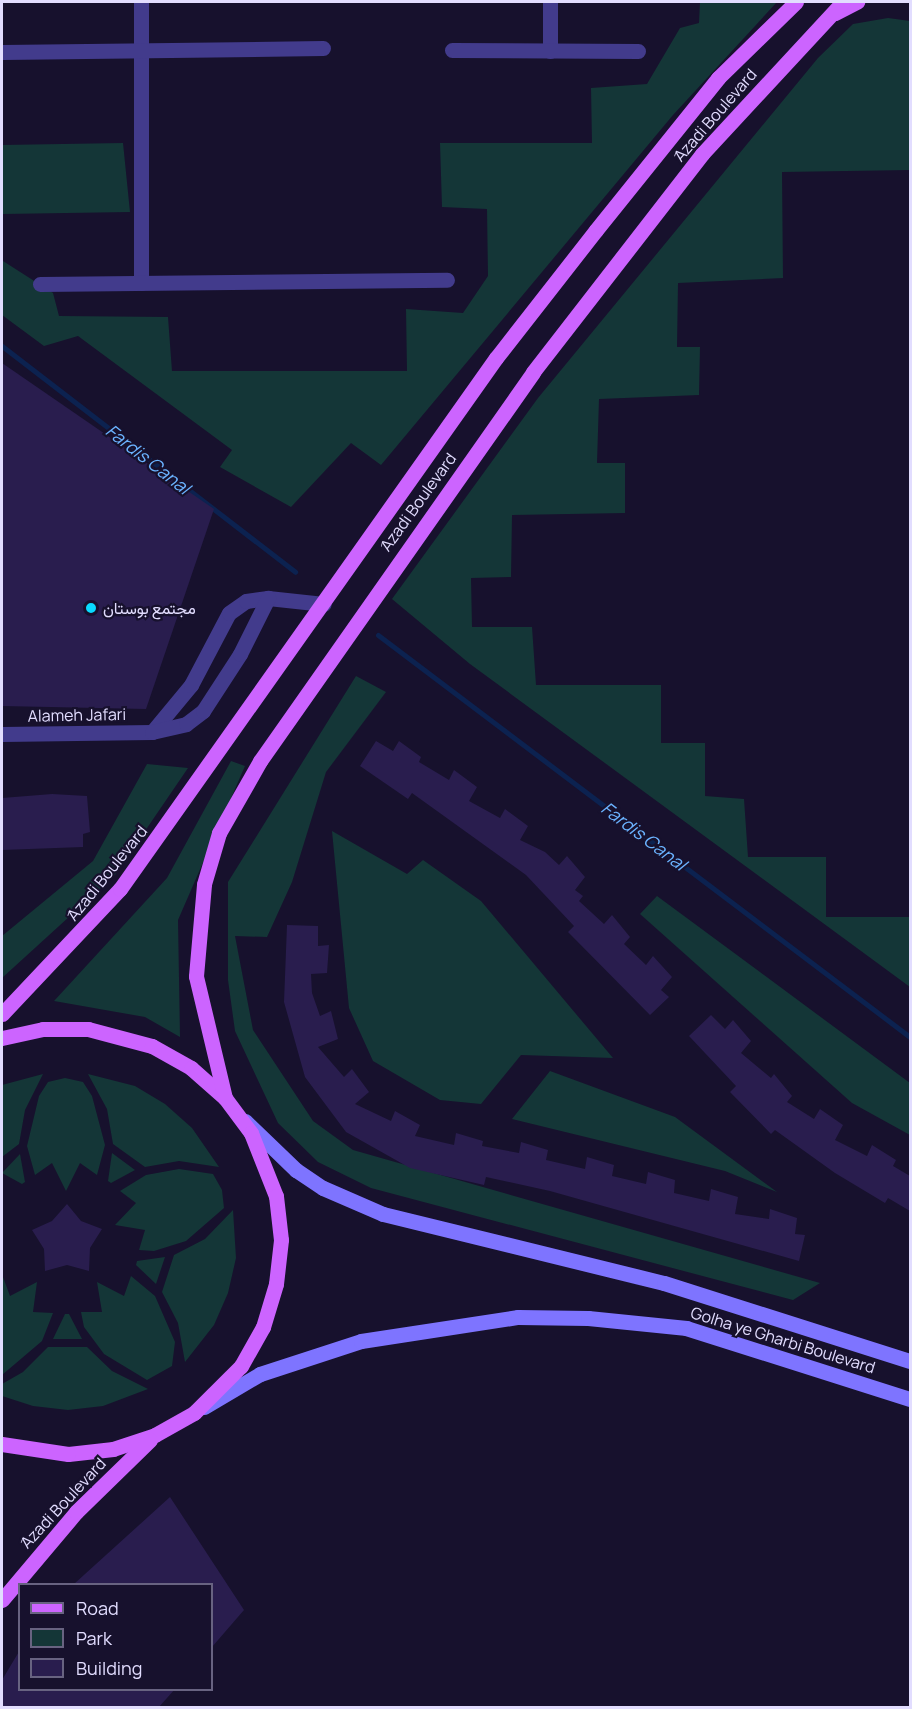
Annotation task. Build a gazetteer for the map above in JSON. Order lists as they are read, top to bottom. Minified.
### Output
{"streets":{"main road":["َAzadi Boulevard","Golha ye Gharbi Boulevard"],"street":["Alameh Jafari"]},"water":["Fardis Canal"],"places":["مجتمع بوستان"],"legend":["Road","Park","Building"]}
